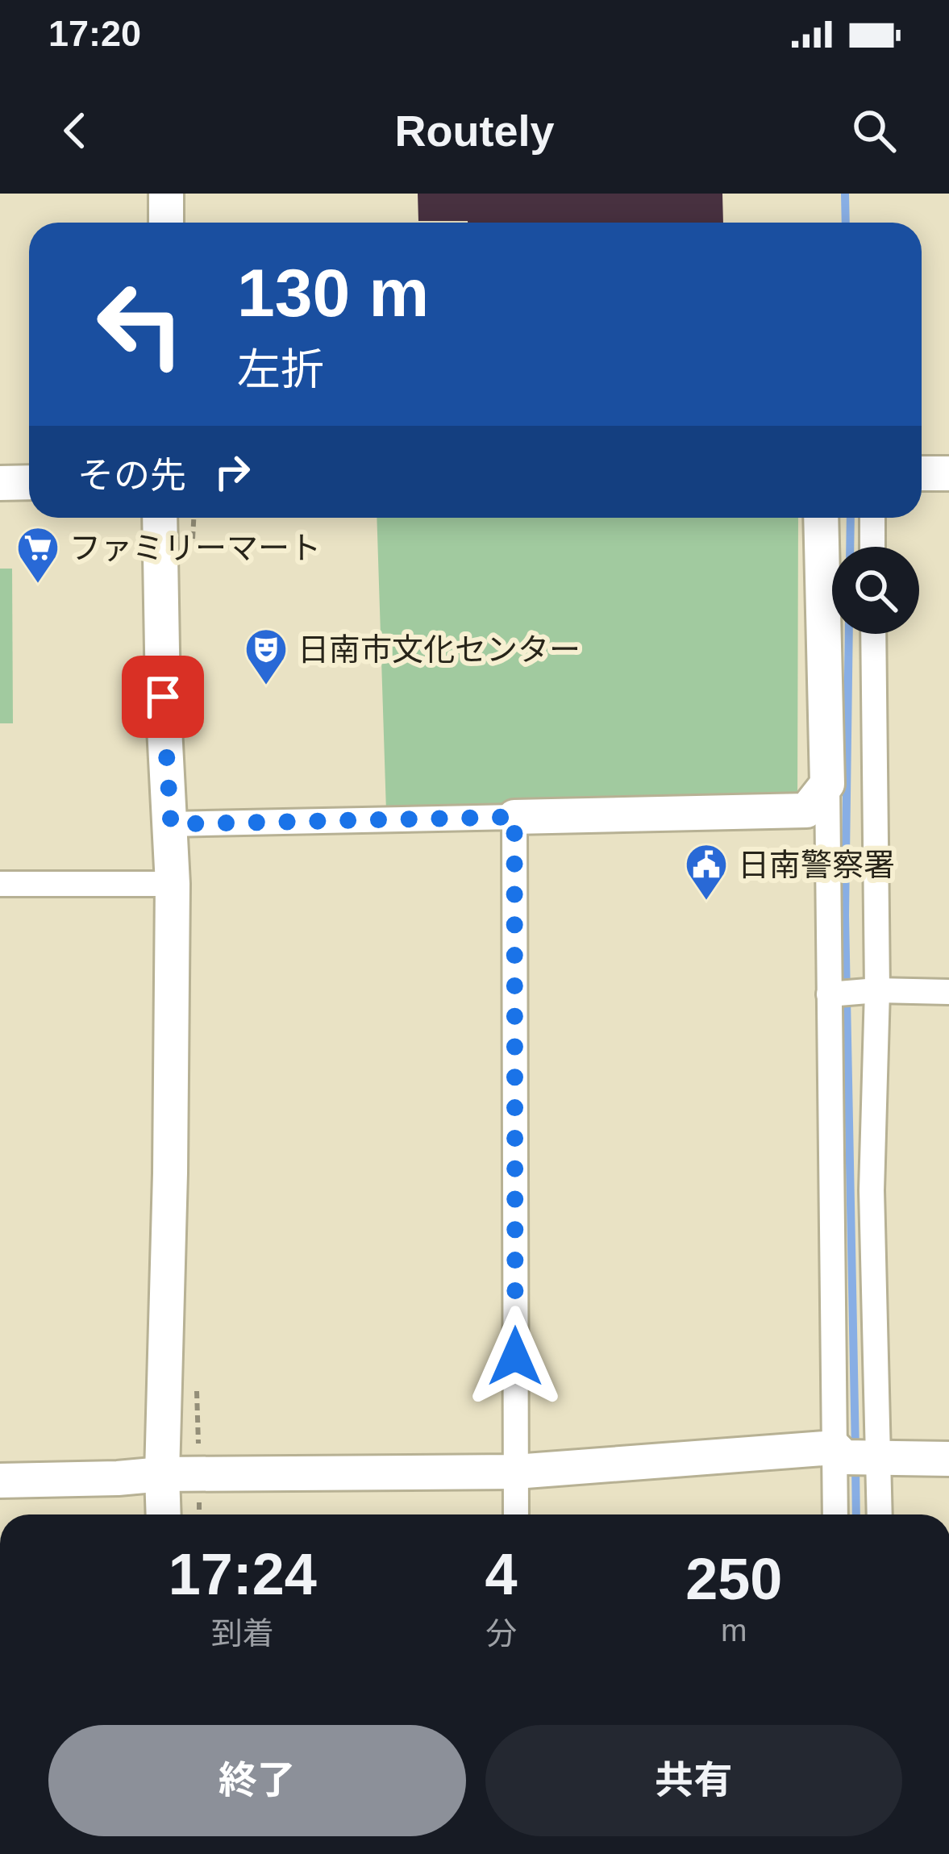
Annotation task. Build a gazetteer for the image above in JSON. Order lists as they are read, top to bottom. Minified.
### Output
{"places":{"supermarket":["ファミリーマート"],"theatre":["日南市文化センター"],"public building":["日南警察署"]},"page":{"status":"17:20","header":"Routely","turn":["130 m","左折"],"then":"その先","eta":["17:24","到着","4","分","250","m"],"buttons":["終了","共有"]}}
